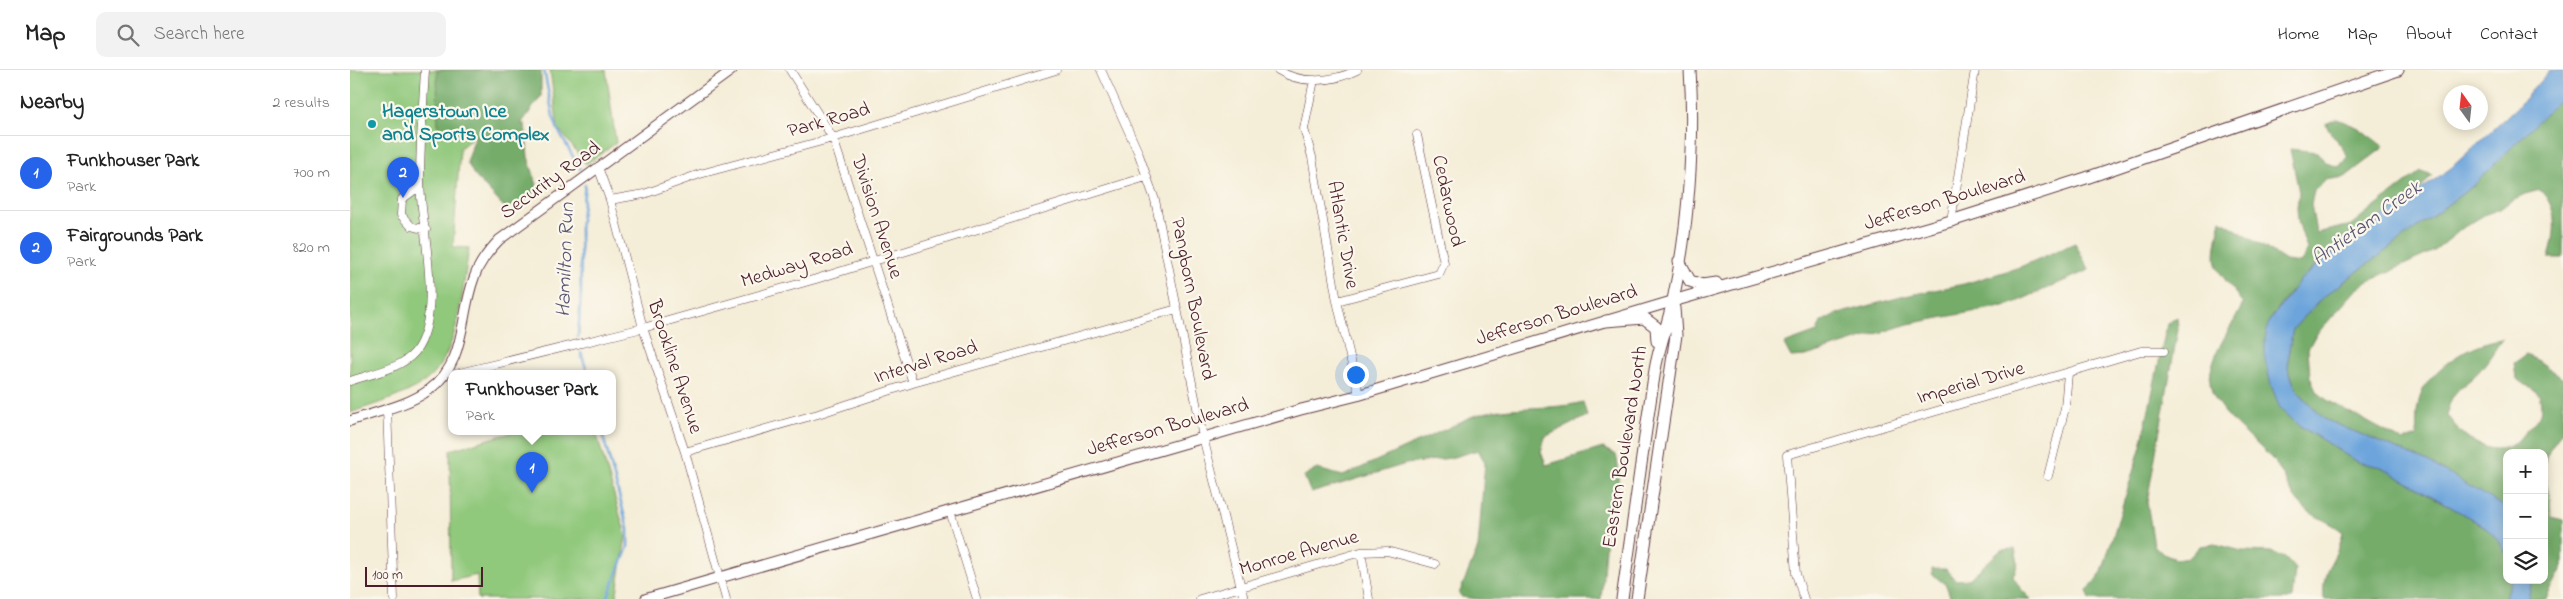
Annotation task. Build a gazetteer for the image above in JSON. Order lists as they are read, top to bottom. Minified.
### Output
{"streets":{"main road":["Jefferson Boulevard","Eastern Boulevard North"],"street":["Park Road","Security Road","Cedarwood","Division Avenue","Atlantic Drive","Medway Road","Pangborn Boulevard","Interval Road","Brookline Avenue","Imperial Drive","Monroe Avenue"]},"crossings":[["Park Road","Division Avenue"],["Park Road","Brookline Avenue"],["Security Road","Medway Road"],["Security Road","Brookline Avenue"],["Cedarwood","Atlantic Drive"],["Jefferson Boulevard","Atlantic Drive"],["Jefferson Boulevard","Pangborn Boulevard"],["Jefferson Boulevard","Brookline Avenue"],["Jefferson Boulevard","Eastern Boulevard North"],["Division Avenue","Medway Road"],["Division Avenue","Interval Road"],["Medway Road","Pangborn Boulevard"],["Medway Road","Brookline Avenue"],["Pangborn Boulevard","Interval Road"],["Pangborn Boulevard","Monroe Avenue"],["Interval Road","Brookline Avenue"]],"water":["Antietam Creek","Hamilton Run"],"places":["Hagerstown Ice and Sports Complex"],"scale_bar":"100 m","north":"top","page":{"header":"Map","search":"Search here","nav":["Home","Map","About","Contact"],"heading":["Nearby","2 results"],"list":[{"mark":"1","name":"Funkhouser Park","note":"Park","value":"700 m"},{"mark":"2","name":"Fairgrounds Park","note":"Park","value":"820 m"}],"pins":["2","1"],"popup":["Funkhouser Park","Park"],"map_buttons":["+","−"],"scale":"100 m"}}
